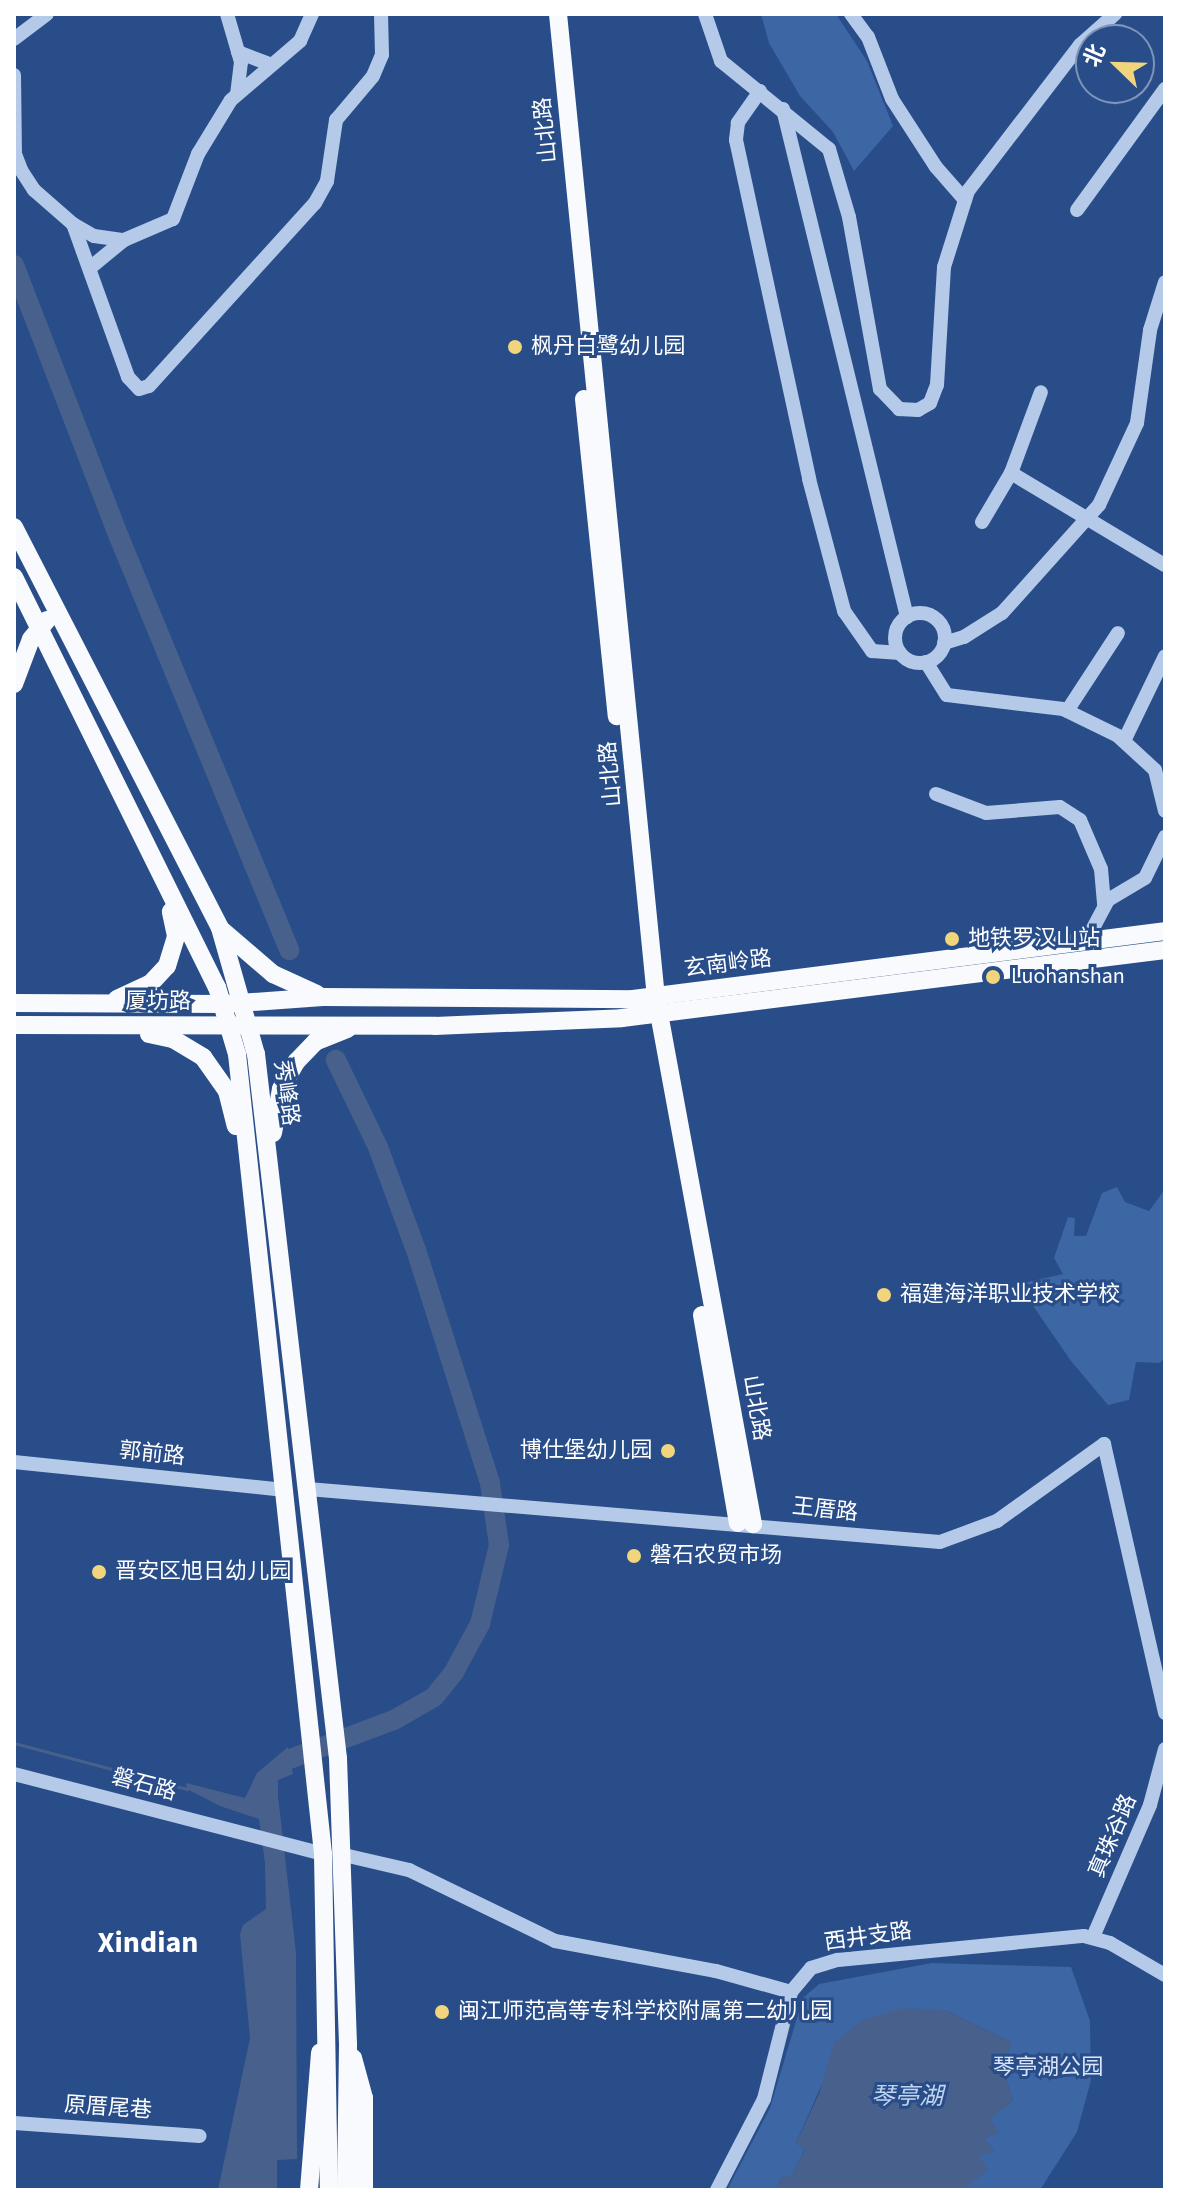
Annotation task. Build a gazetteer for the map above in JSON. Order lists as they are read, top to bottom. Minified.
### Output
{"streets":{"main road":["山北路","玄南岭路","厦坊路","秀峰路"],"street":["郭前路","王厝路","磐石路","真珠谷路","西井支路","原厝尾巷"]},"crossings":[["山北路","玄南岭路"],["山北路","王厝路"],["玄南岭路","厦坊路"],["厦坊路","秀峰路"],["秀峰路","郭前路"],["秀峰路","王厝路"],["秀峰路","磐石路"],["真珠谷路","西井支路"]],"districts":["Xindian"],"water":["琴亭湖"],"parks":["琴亭湖公园"],"places":["枫丹白鹭幼儿园","地铁罗汉山站","Luohanshan","福建海洋职业技术学校","博仕堡幼儿园","磐石农贸市场","晋安区旭日幼儿园","闽江师范高等专科学校附属第二幼儿园"],"north":"top left"}
